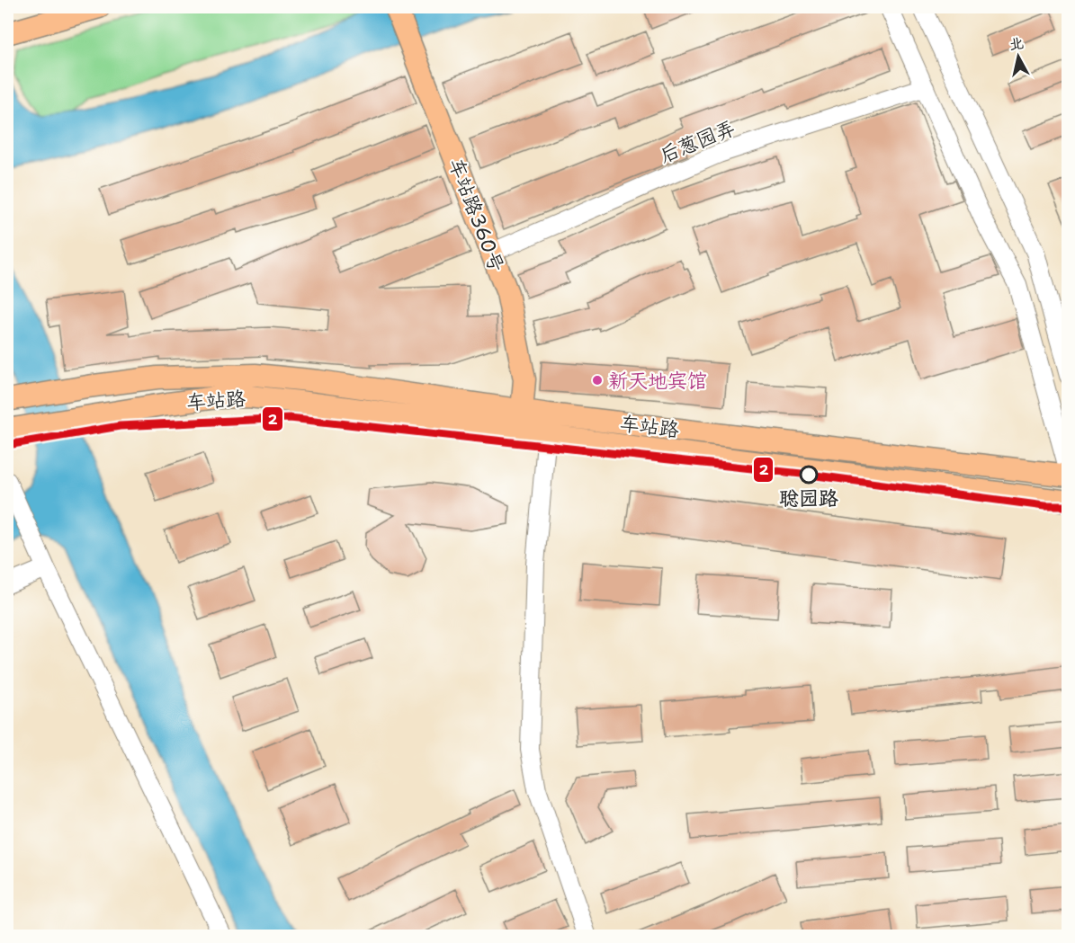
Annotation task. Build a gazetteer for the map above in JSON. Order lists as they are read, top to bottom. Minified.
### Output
{"streets":{"main road":["车站路360号","车站路"],"street":["后葱园弄"]},"crossings":[["后葱园弄","车站路360号"],["车站路360号","车站路"]],"places":["新天地宾馆","聪园路"],"lines":["transit line 2"],"north":"top"}
